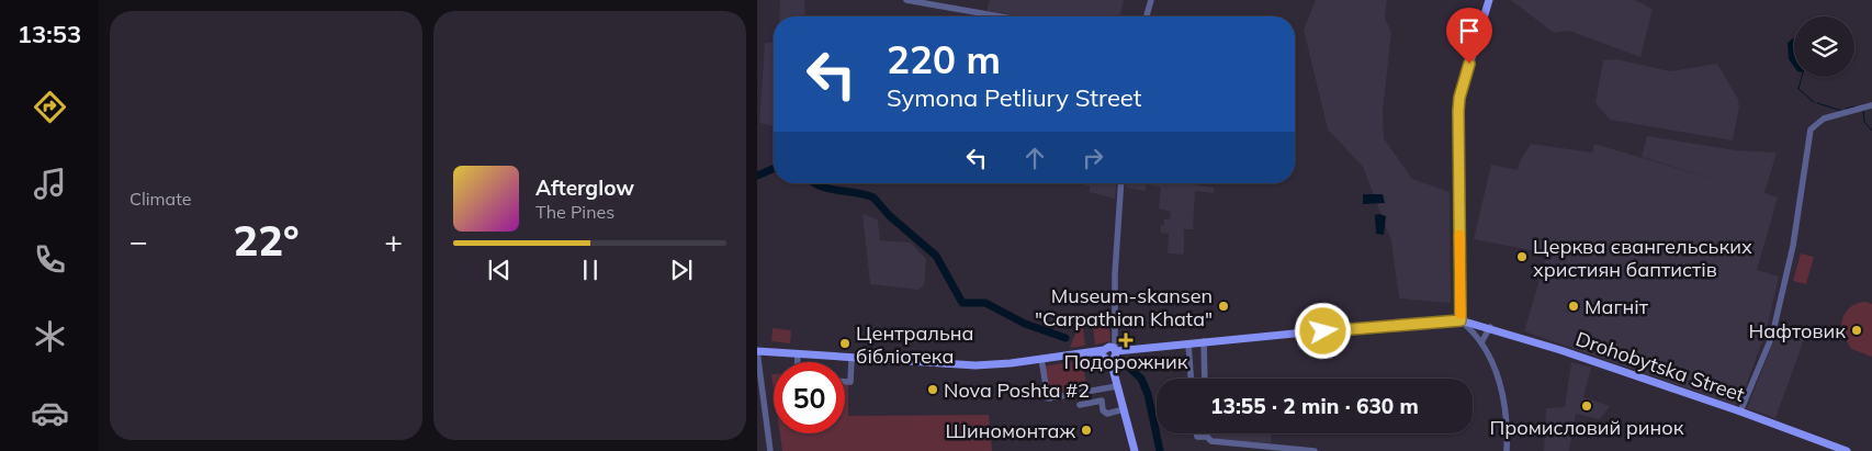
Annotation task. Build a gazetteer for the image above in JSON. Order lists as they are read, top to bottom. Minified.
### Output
{"streets":{"main road":["Drohobytska Street"]},"places":{"other":["Церква євангельських християн баптистів","Museum-skansen \"Carpathian Khata\"","Магніт","Нафтовик","Центральна бібліотека","Nova Poshta #2","Промисловий ринок","Шиномонтаж"],"health":["Подорожник"]},"page":{"tabs":"13:53","tile":"Climate","turn":["220 m","Symona Petliury Street"],"song":["Afterglow","The Pines"],"heat":["−","22°","+"],"limit":"50","trip":"13:55 · 2 min · 630 m"}}
